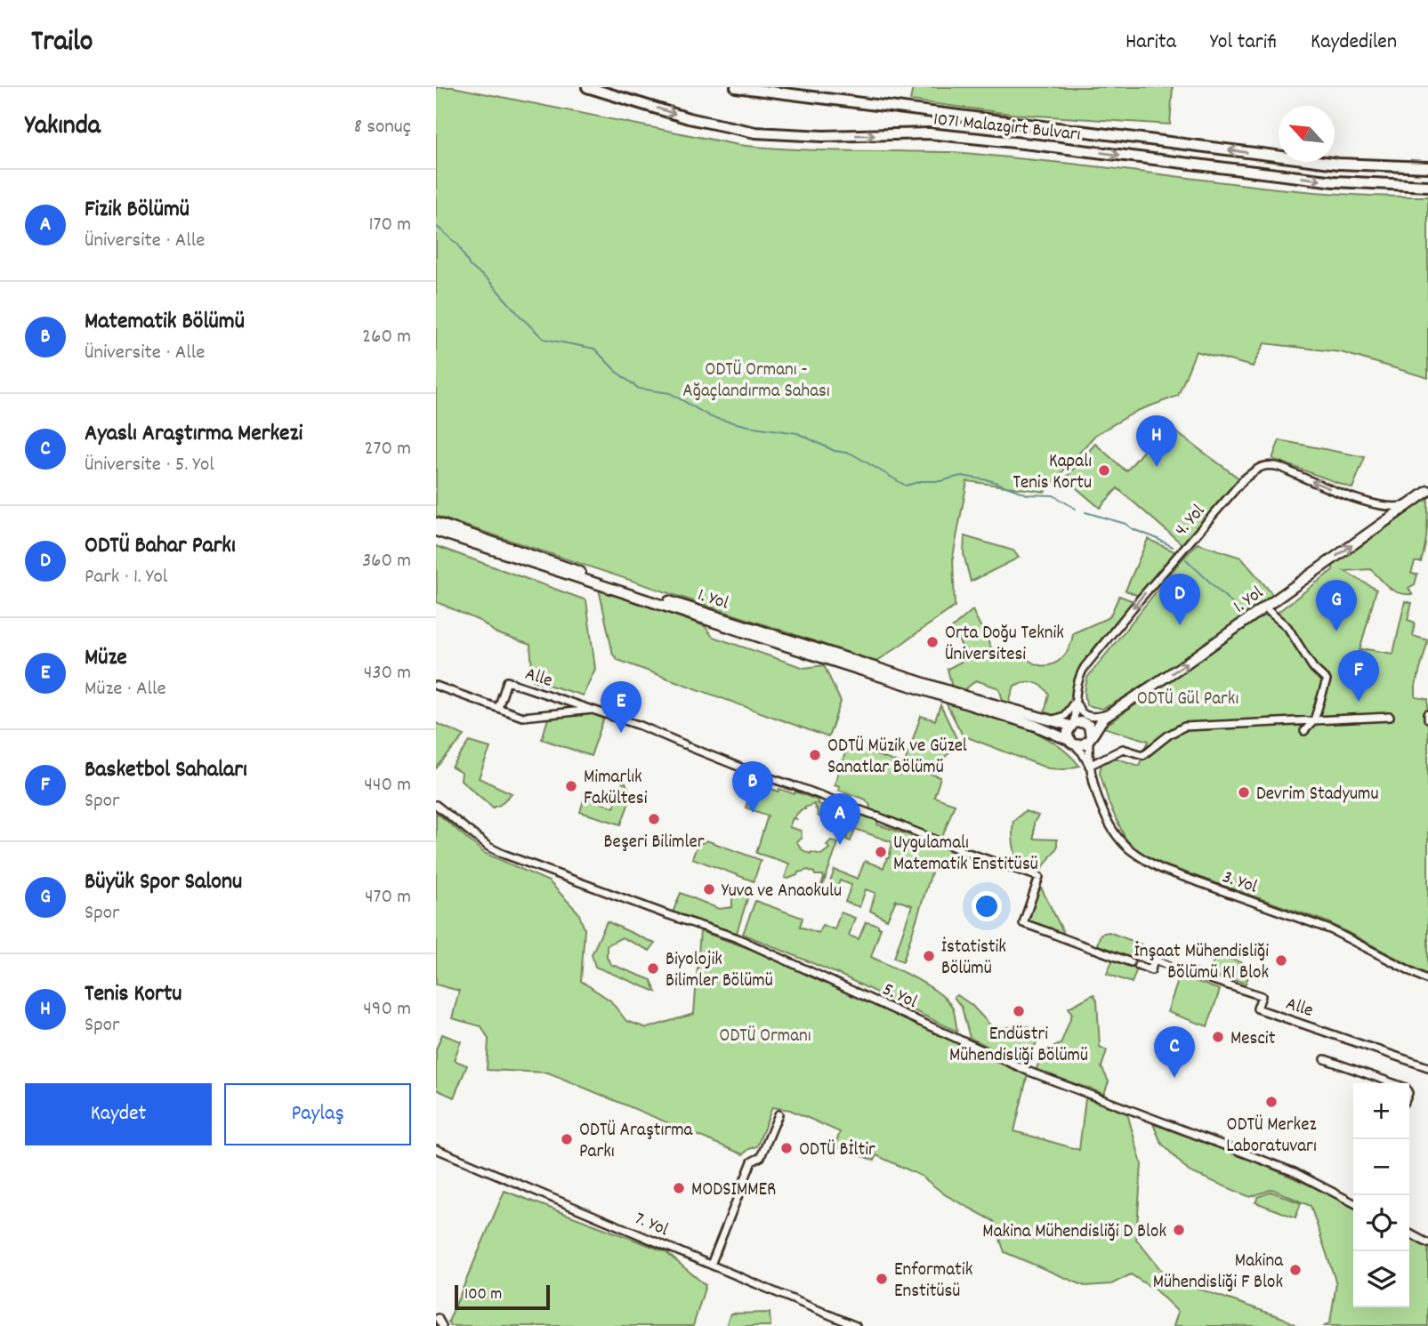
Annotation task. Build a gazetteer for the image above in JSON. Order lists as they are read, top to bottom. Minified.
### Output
{"streets":{"main road":["1071 Malazgirt Bulvarı","1. Yol"],"street":["4. Yol","Alle","3. Yol","5. Yol","7. Yol"]},"crossings":[["4. Yol","1. Yol"],["4. Yol","3. Yol"],["1. Yol","3. Yol"]],"one_way":["4. Yol"],"parks":["ODTÜ Ormanı - Ağaçlandırma Sahası","ODTÜ Gül Parkı","ODTÜ Ormanı"],"places":["Kapalı Tenis Kortu","Orta Doğu Teknik Üniversitesi","ODTÜ Müzik ve Güzel Sanatlar Bölümü","Mimarlık Fakültesi","Devrim Stadyumu","Beşeri Bilimler","Uygulamalı Matematik Enstitüsü","Yuva ve Anaokulu","İstatistik Bölümü","İnşaat Mühendisliği Bölümü K1 Blok","Biyolojik Bilimler Bölümü","Endüstri Mühendisliği Bölümü","Mescit","ODTÜ Merkez Laboratuvarı","ODTÜ Araştırma Parkı","ODTÜ Bİltir","MODSIMMER","Makina Mühendisliği D Blok","Makina Mühendisliği F Blok","Enformatik Enstitüsü"],"scale_bar":"100 m","north":"top left","page":{"header":"Trailo","nav":["Harita","Yol tarifi","Kaydedilen"],"heading":["Yakında","8 sonuç"],"list":[{"mark":"A","name":"Fizik Bölümü","note":"Üniversite · Alle","value":"170 m"},{"mark":"B","name":"Matematik Bölümü","note":"Üniversite · Alle","value":"260 m"},{"mark":"C","name":"Ayaslı Araştırma Merkezi","note":"Üniversite · 5. Yol","value":"270 m"},{"mark":"D","name":"ODTÜ Bahar Parkı","note":"Park · 1. Yol","value":"360 m"},{"mark":"E","name":"Müze","note":"Müze · Alle","value":"430 m"},{"mark":"F","name":"Basketbol Sahaları","note":"Spor","value":"440 m"},{"mark":"G","name":"Büyük Spor Salonu","note":"Spor","value":"470 m"},{"mark":"H","name":"Tenis Kortu","note":"Spor","value":"490 m"}],"pins":["H","D","G","F","E","B","A","C"],"buttons":["Kaydet","Paylaş"],"map_buttons":["+","−"],"scale":"100 m"}}
